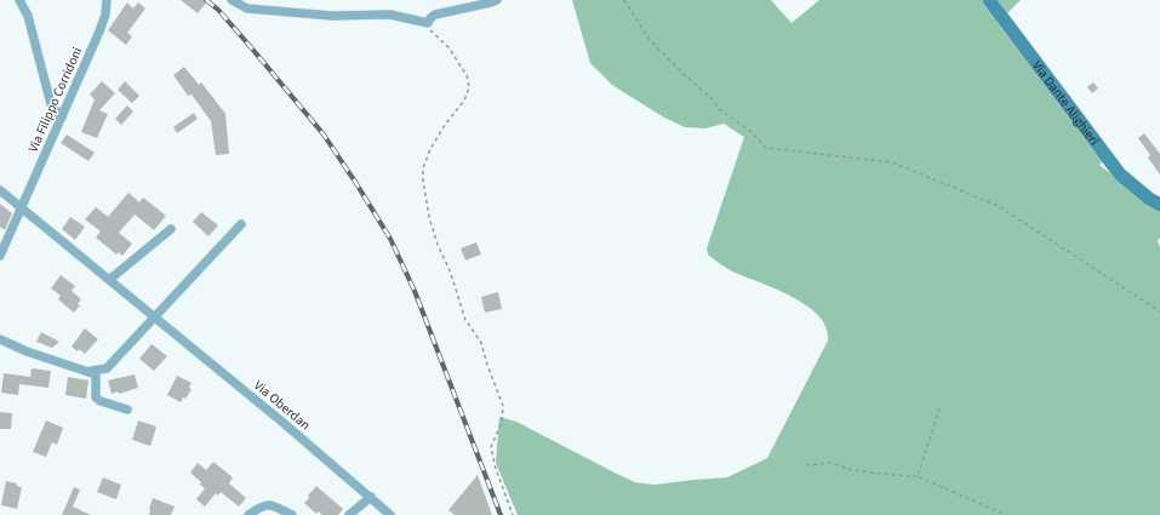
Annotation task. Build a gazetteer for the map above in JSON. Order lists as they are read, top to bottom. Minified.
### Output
{"streets":{"street":["Via Filippo Corridoni","Via Dante Alighieri","Via Oberdan"]},"crossings":[["Via Filippo Corridoni","Via Oberdan"]]}
